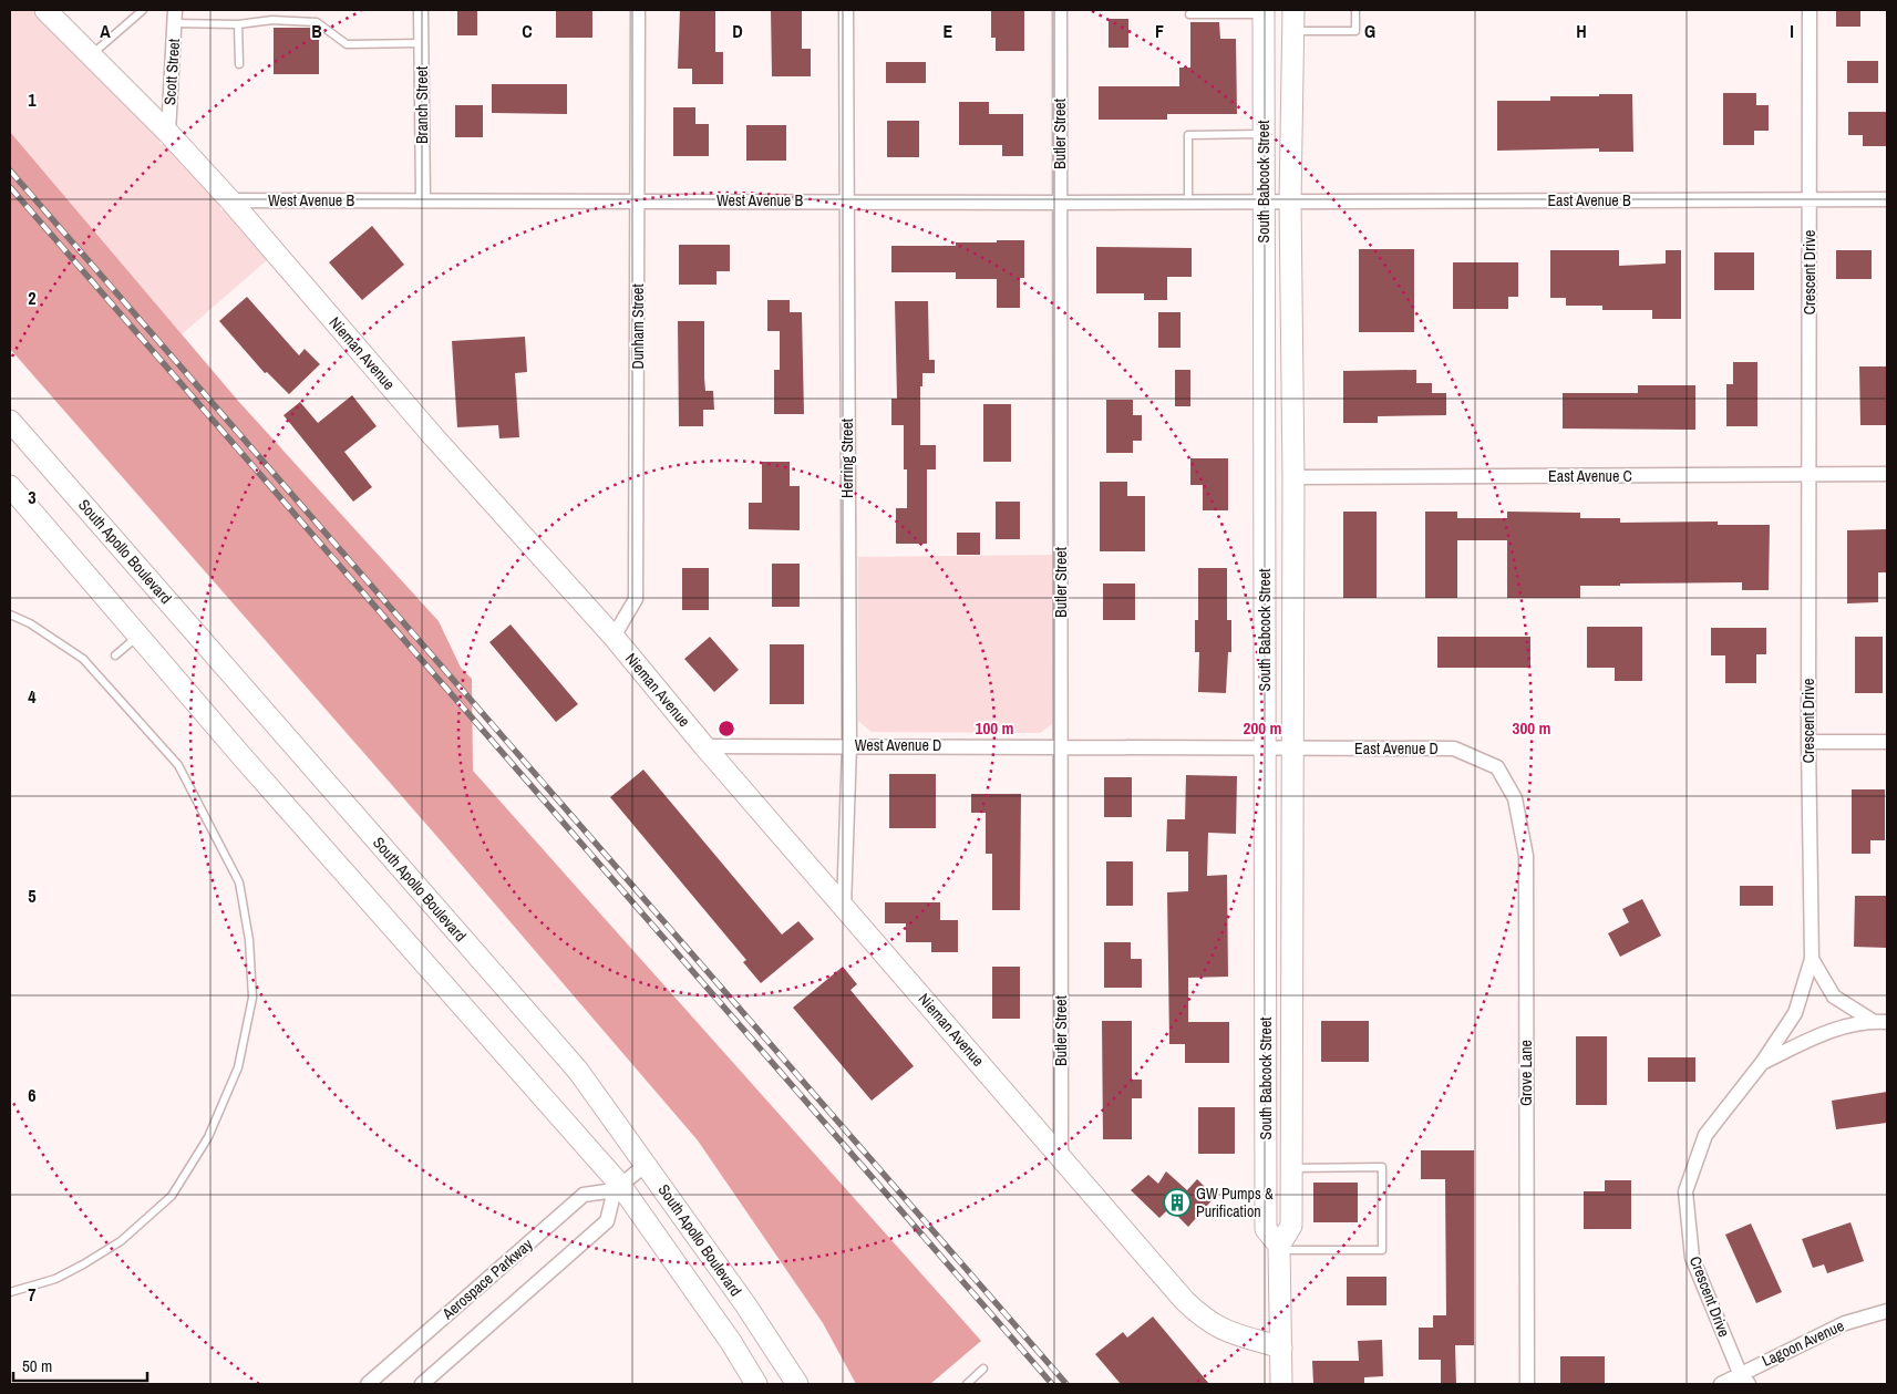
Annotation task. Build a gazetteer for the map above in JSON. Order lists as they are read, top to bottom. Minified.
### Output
{"streets":{"street":["Scott Street","Branch Street","Butler Street","South Babcock Street","West Avenue B","East Avenue B","Crescent Drive","Dunham Street","Nieman Avenue","Herring Street","East Avenue C","South Apollo Boulevard","West Avenue D","East Avenue D","Grove Lane","Aerospace Parkway","Lagoon Avenue"]},"crossings":[["Scott Street","Nieman Avenue"],["Branch Street","West Avenue B"],["Butler Street","West Avenue B"],["Butler Street","Nieman Avenue"],["Butler Street","West Avenue D"],["South Babcock Street","West Avenue B"],["South Babcock Street","East Avenue B"],["South Babcock Street","Nieman Avenue"],["South Babcock Street","East Avenue C"],["South Babcock Street","West Avenue D"],["South Babcock Street","East Avenue D"],["West Avenue B","East Avenue B"],["West Avenue B","Dunham Street"],["West Avenue B","Nieman Avenue"],["West Avenue B","Herring Street"],["East Avenue B","Crescent Drive"],["Crescent Drive","East Avenue C"],["Crescent Drive","Lagoon Avenue"],["Dunham Street","Nieman Avenue"],["Nieman Avenue","Herring Street"],["Nieman Avenue","West Avenue D"],["Herring Street","West Avenue D"],["South Apollo Boulevard","Aerospace Parkway"],["West Avenue D","East Avenue D"],["East Avenue D","Grove Lane"]],"places":{"building":["GW Pumps & Purification"]},"scale_bar":"50 m","grid":{"columns":["A","B","C","D","E","F","G","H","I"],"rows":["1","2","3","4","5","6","7"]},"rings":["100 m","200 m","300 m"]}
